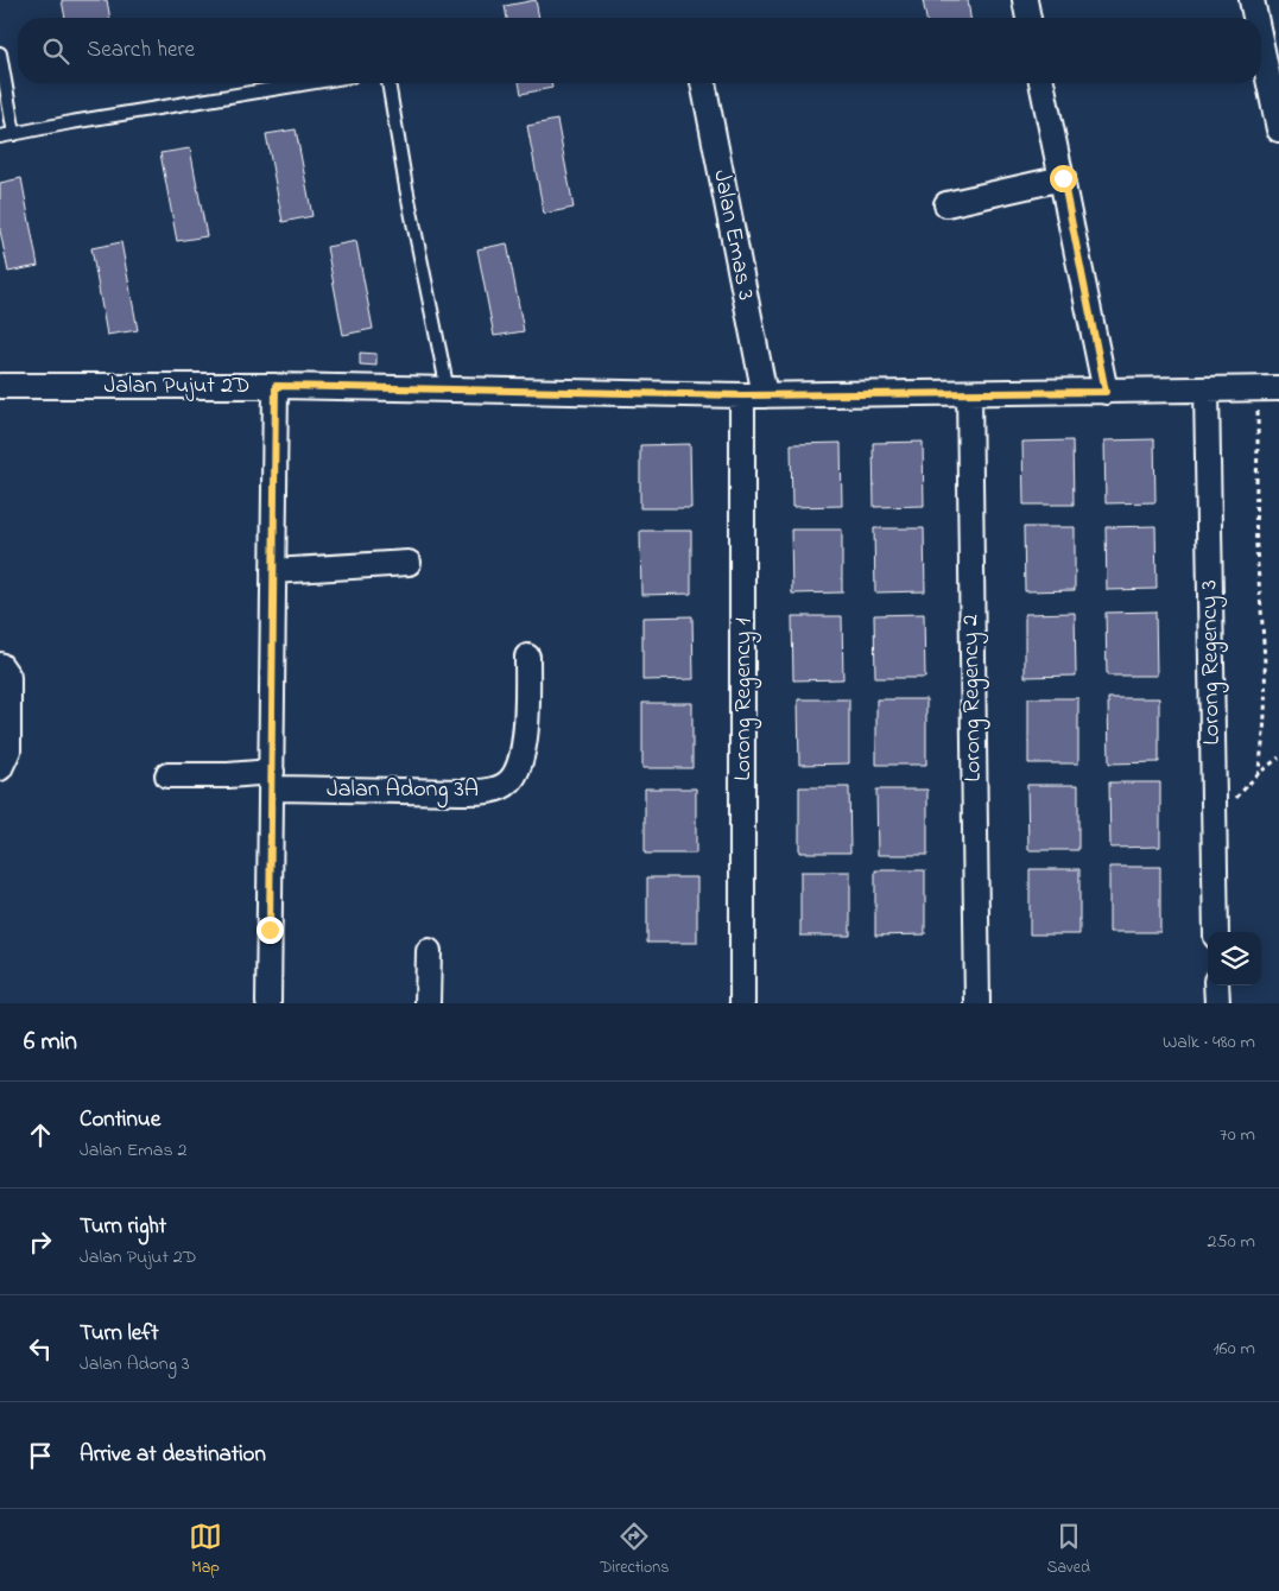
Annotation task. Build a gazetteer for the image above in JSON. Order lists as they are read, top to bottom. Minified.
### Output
{"streets":{"street":["Jalan Emas 3","Jalan Pujut 2D","Lorong Regency 3","Lorong Regency 2","Lorong Regency 1","Jalan Adong 3A"]},"crossings":[["Jalan Emas 3","Jalan Pujut 2D"],["Jalan Emas 3","Lorong Regency 1"],["Jalan Pujut 2D","Lorong Regency 3"],["Jalan Pujut 2D","Lorong Regency 2"],["Jalan Pujut 2D","Lorong Regency 1"]],"page":{"search":"Search here","heading":["6 min","Walk · 480 m"],"list":[["Continue","Jalan Emas 2","70 m"],["Turn right","Jalan Pujut 2D","250 m"],["Turn left","Jalan Adong 3","160 m"],"Arrive at destination"],"nav":["Map","Directions","Saved"]}}
